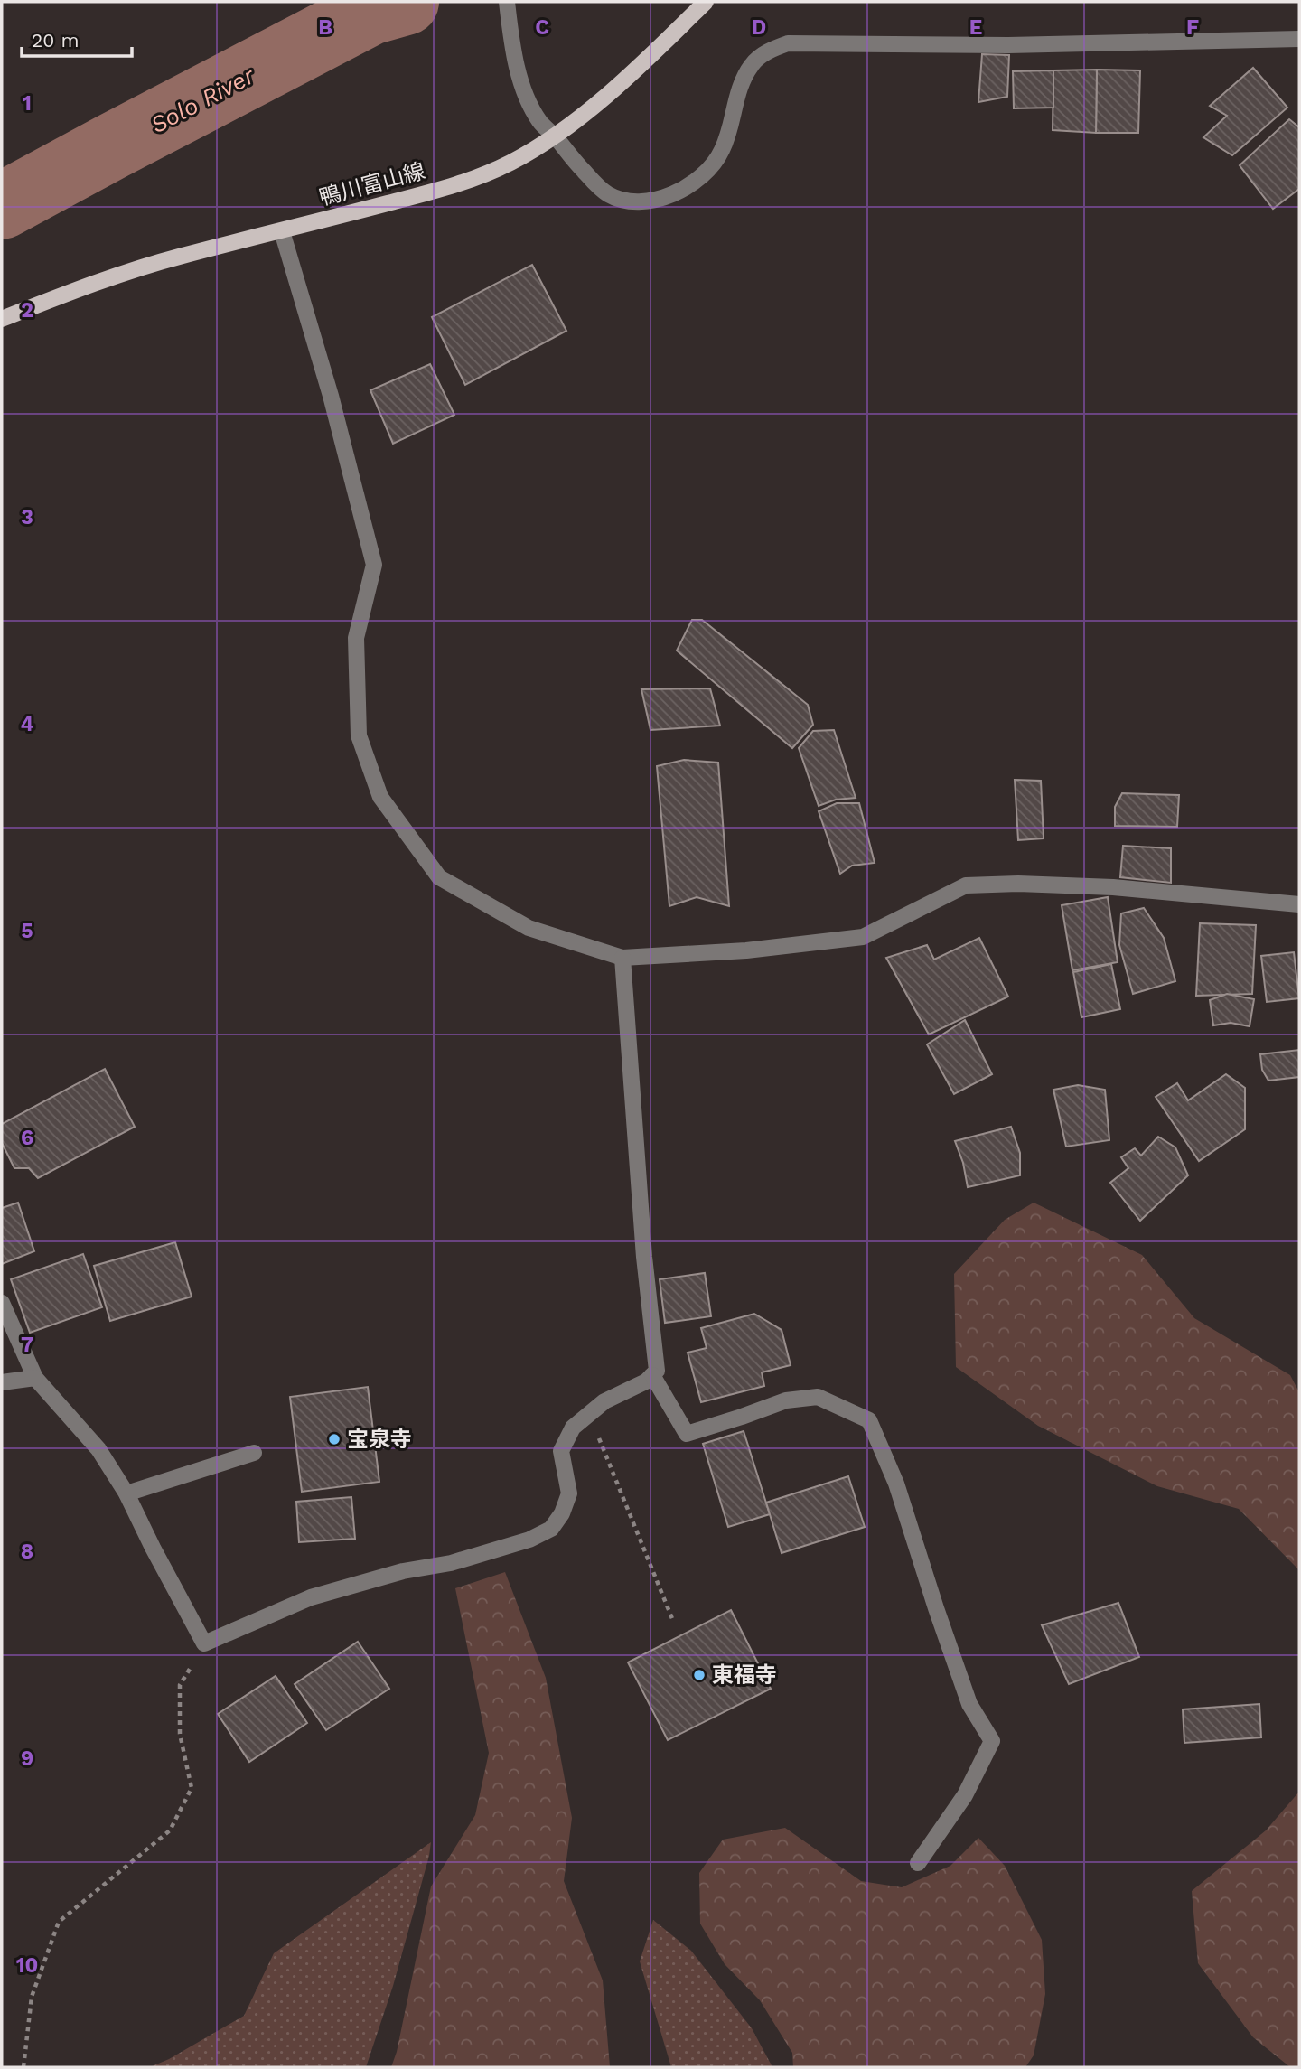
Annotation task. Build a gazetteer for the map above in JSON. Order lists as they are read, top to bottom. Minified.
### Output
{"streets":{"main road":["鴨川富山線"]},"water":["Solo River"],"places":["宝泉寺","東福寺"],"scale_bar":"20 m","grid":{"columns":["B","C","D","E","F"],"rows":["1","2","3","4","5","6","7","8","9","10"]}}
